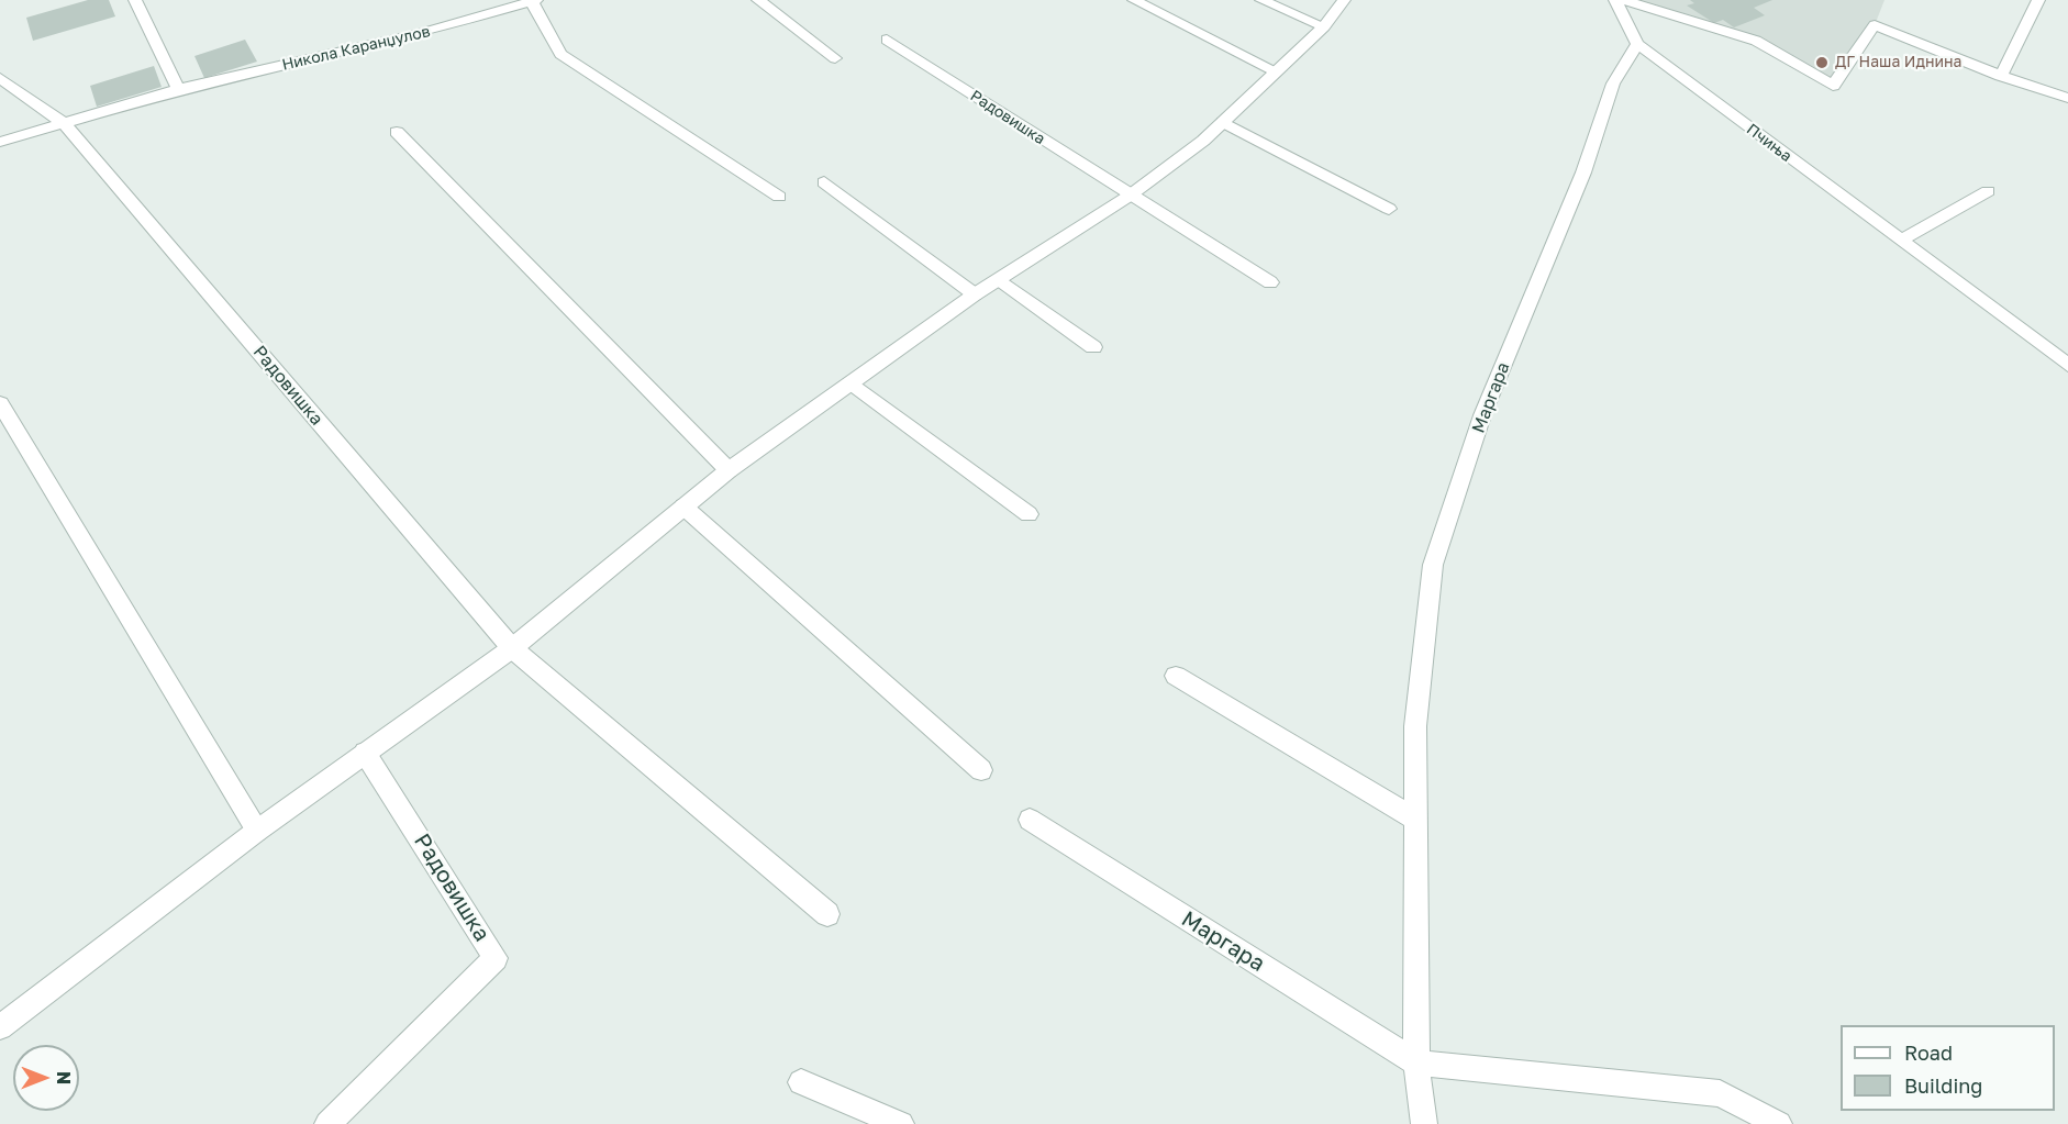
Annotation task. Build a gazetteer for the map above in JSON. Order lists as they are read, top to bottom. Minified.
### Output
{"streets":{"street":["Никола Каранџулов","Радовишка","Пчиња","Маргара"]},"crossings":[["Никола Каранџулов","Радовишка"],["Пчиња","Маргара"]],"places":["ДГ Наша Иднина"],"legend":["Road","Building"],"north":"right"}
